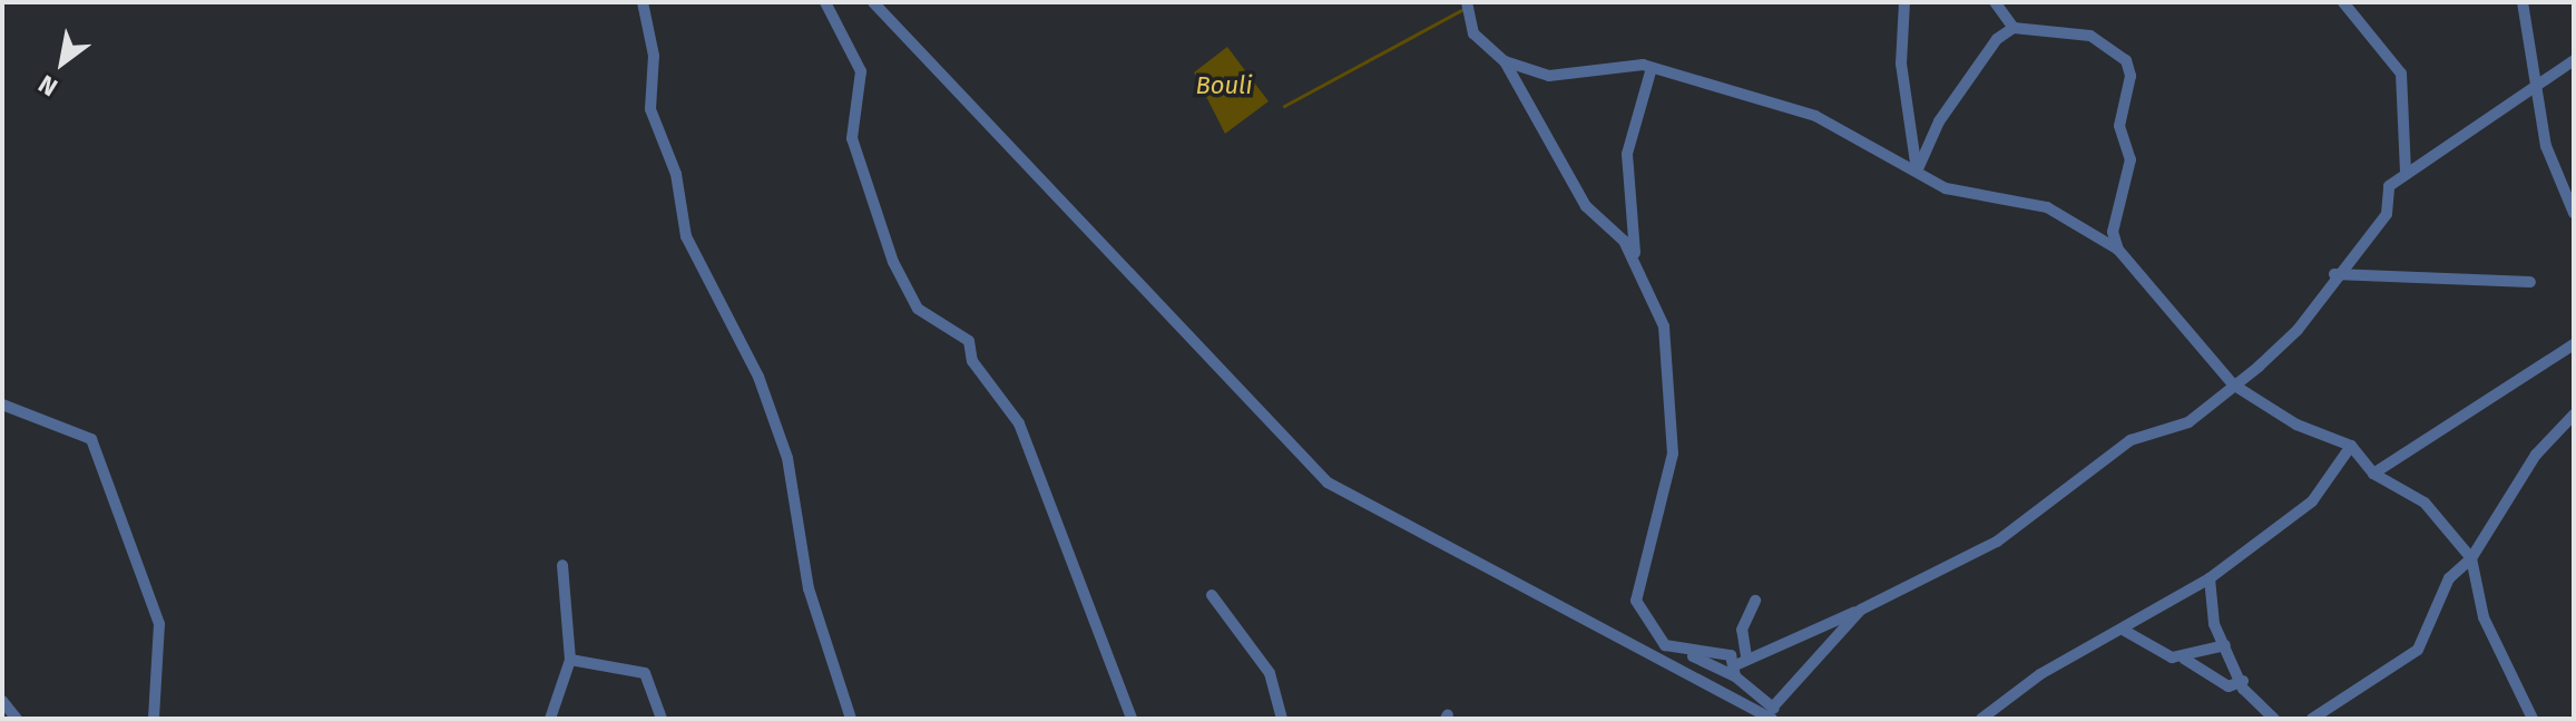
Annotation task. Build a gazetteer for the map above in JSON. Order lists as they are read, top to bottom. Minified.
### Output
{"water":["Bouli"],"north":"bottom left"}
